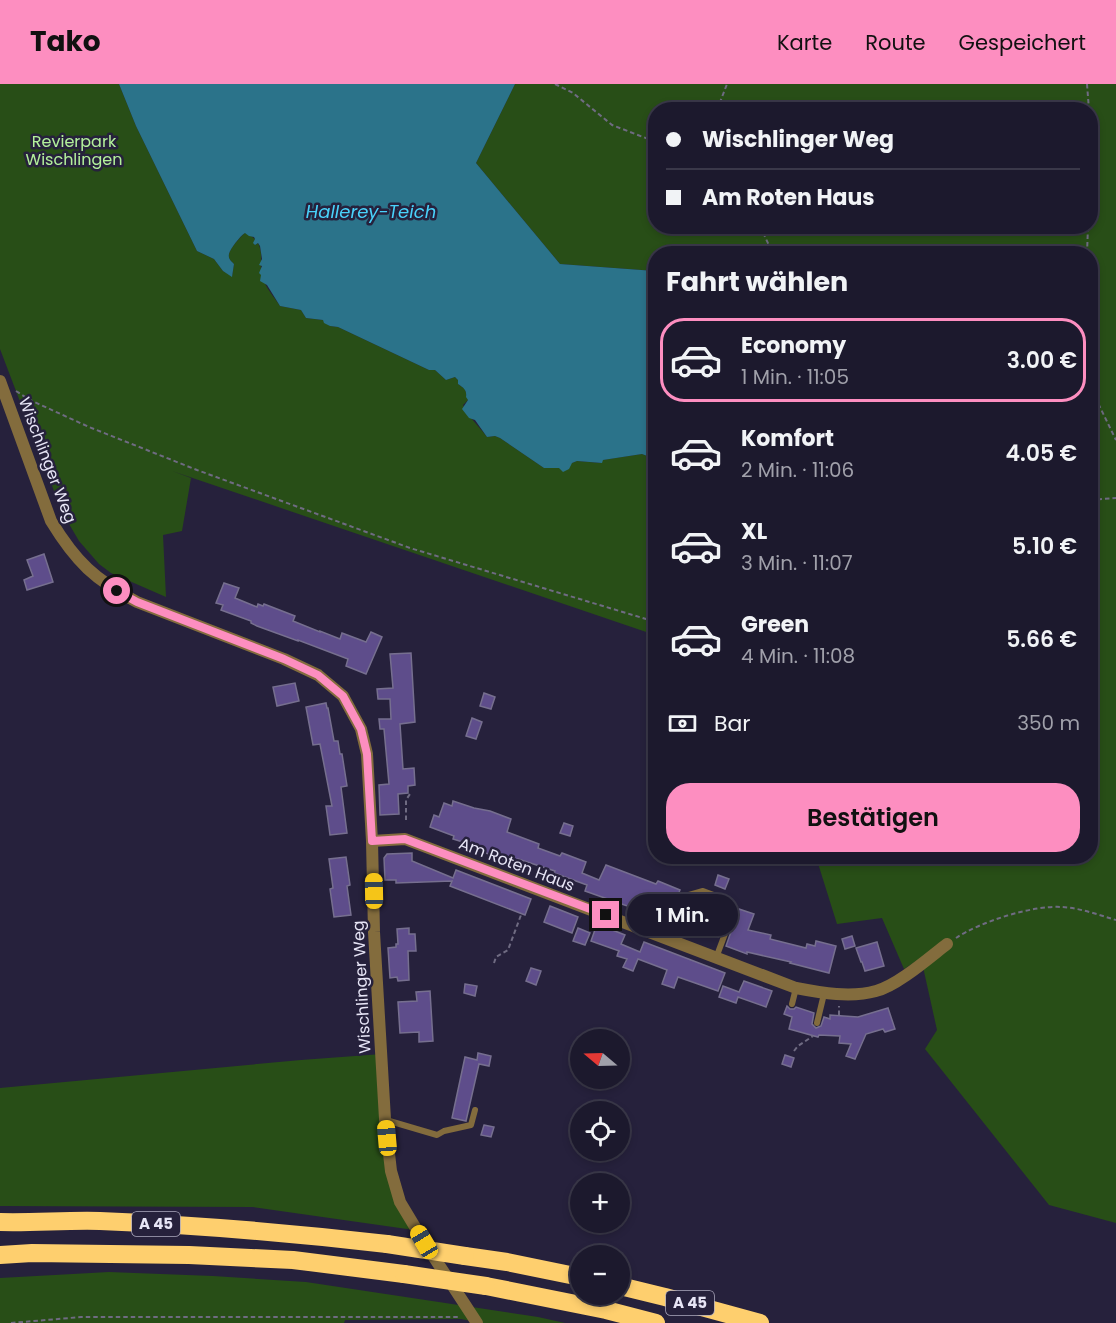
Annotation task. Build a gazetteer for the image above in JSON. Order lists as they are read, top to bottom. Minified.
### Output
{"streets":{"highway":["A 45"],"street":["Wischlinger Weg","Am Roten Haus"]},"crossings":[["Wischlinger Weg","Am Roten Haus"]],"water":["Hallerey-Teich"],"parks":["Revierpark Wischlingen"],"north":"left","page":{"header":"Tako","nav":["Karte","Route","Gespeichert"],"banner":["Wischlinger Weg","Am Roten Haus"],"heading":"Fahrt wählen","list":[{"name":"Economy","note":"1 Min. · 11:05","value":"3.00 €"},{"name":"Komfort","note":"2 Min. · 11:06","value":"4.05 €"},{"name":"XL","note":"3 Min. · 11:07","value":"5.10 €"},{"name":"Green","note":"4 Min. · 11:08","value":"5.66 €"}],"pay":["Bar","350 m"],"buttons":"Bestätigen","bubble":"1 Min.","map_buttons":["+","−"]}}
